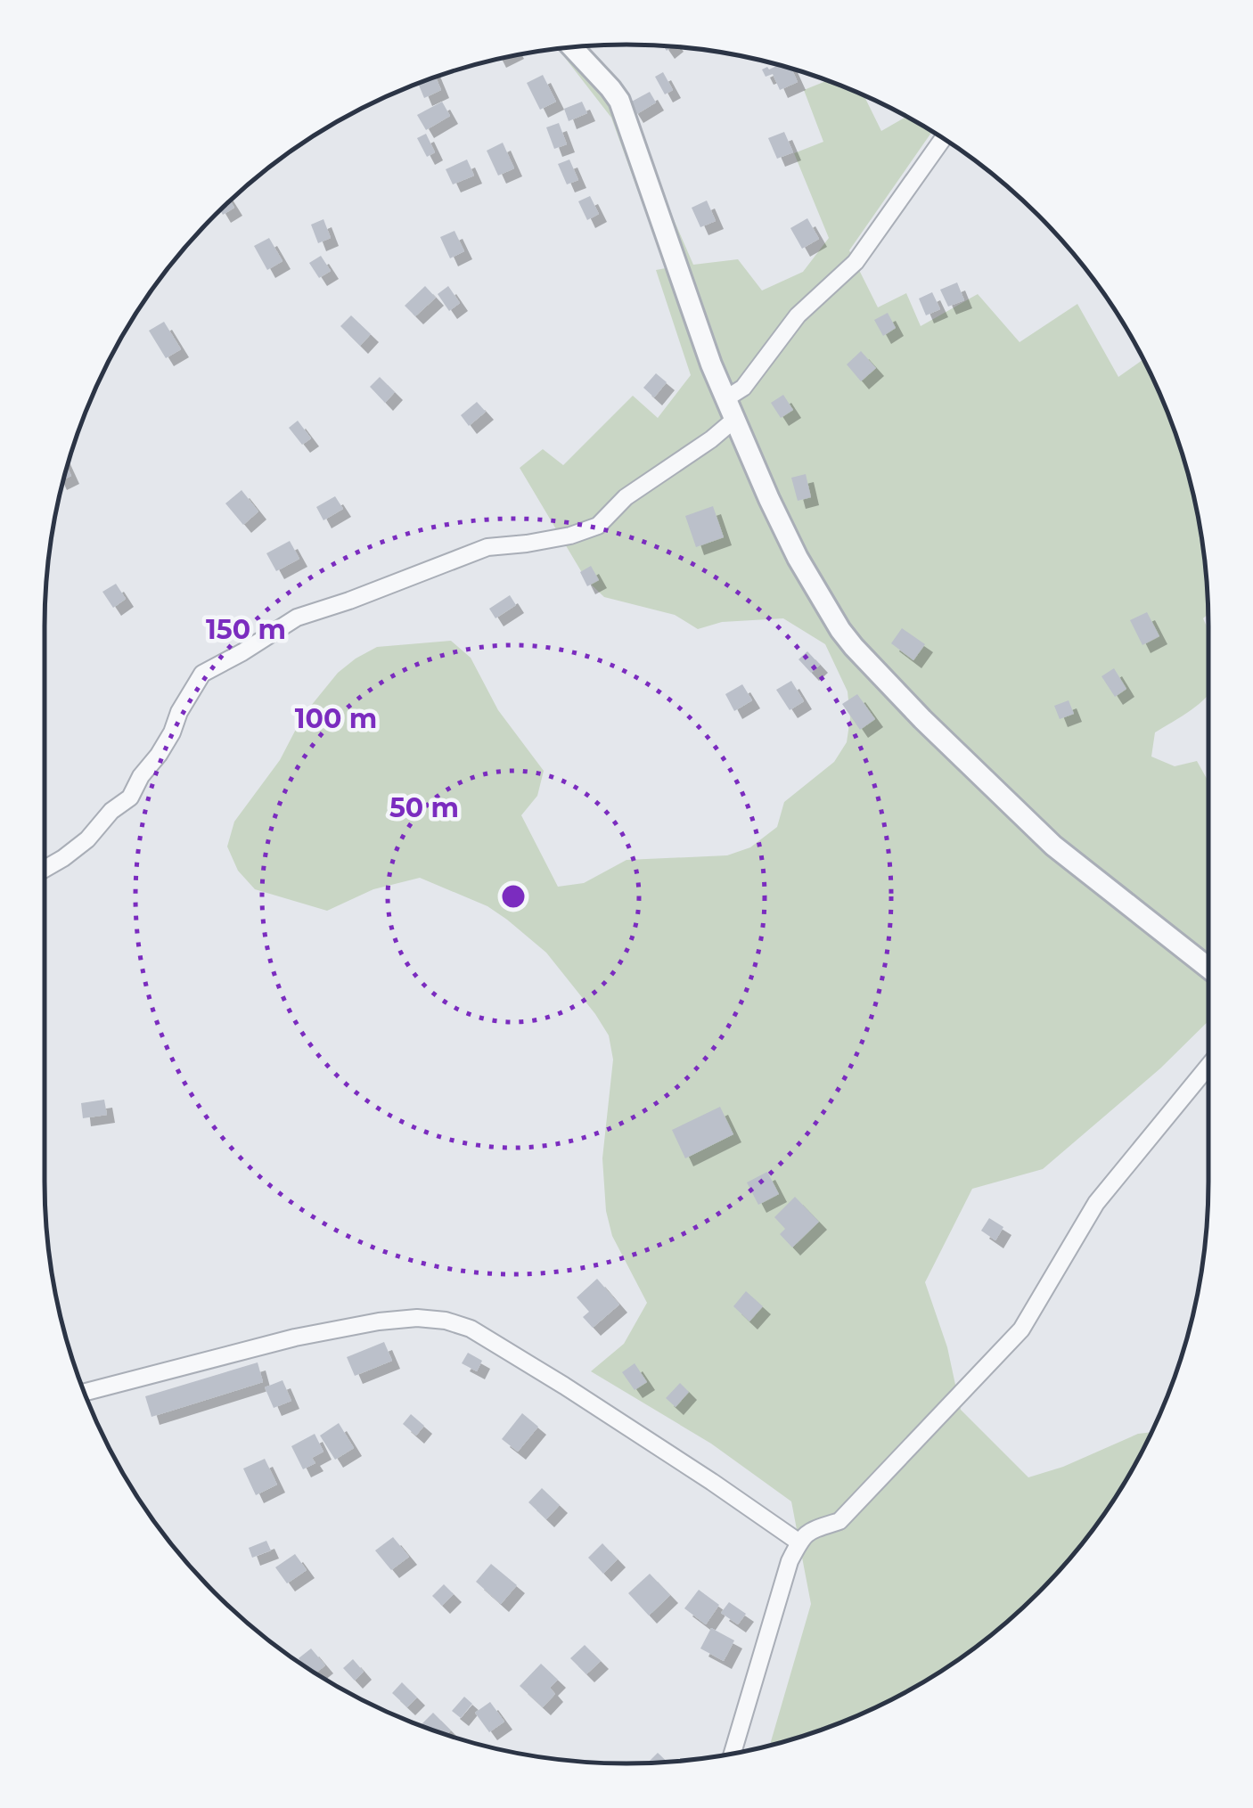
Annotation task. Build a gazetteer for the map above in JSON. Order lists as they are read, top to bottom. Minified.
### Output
{"rings":["150 m","100 m","50 m"]}
